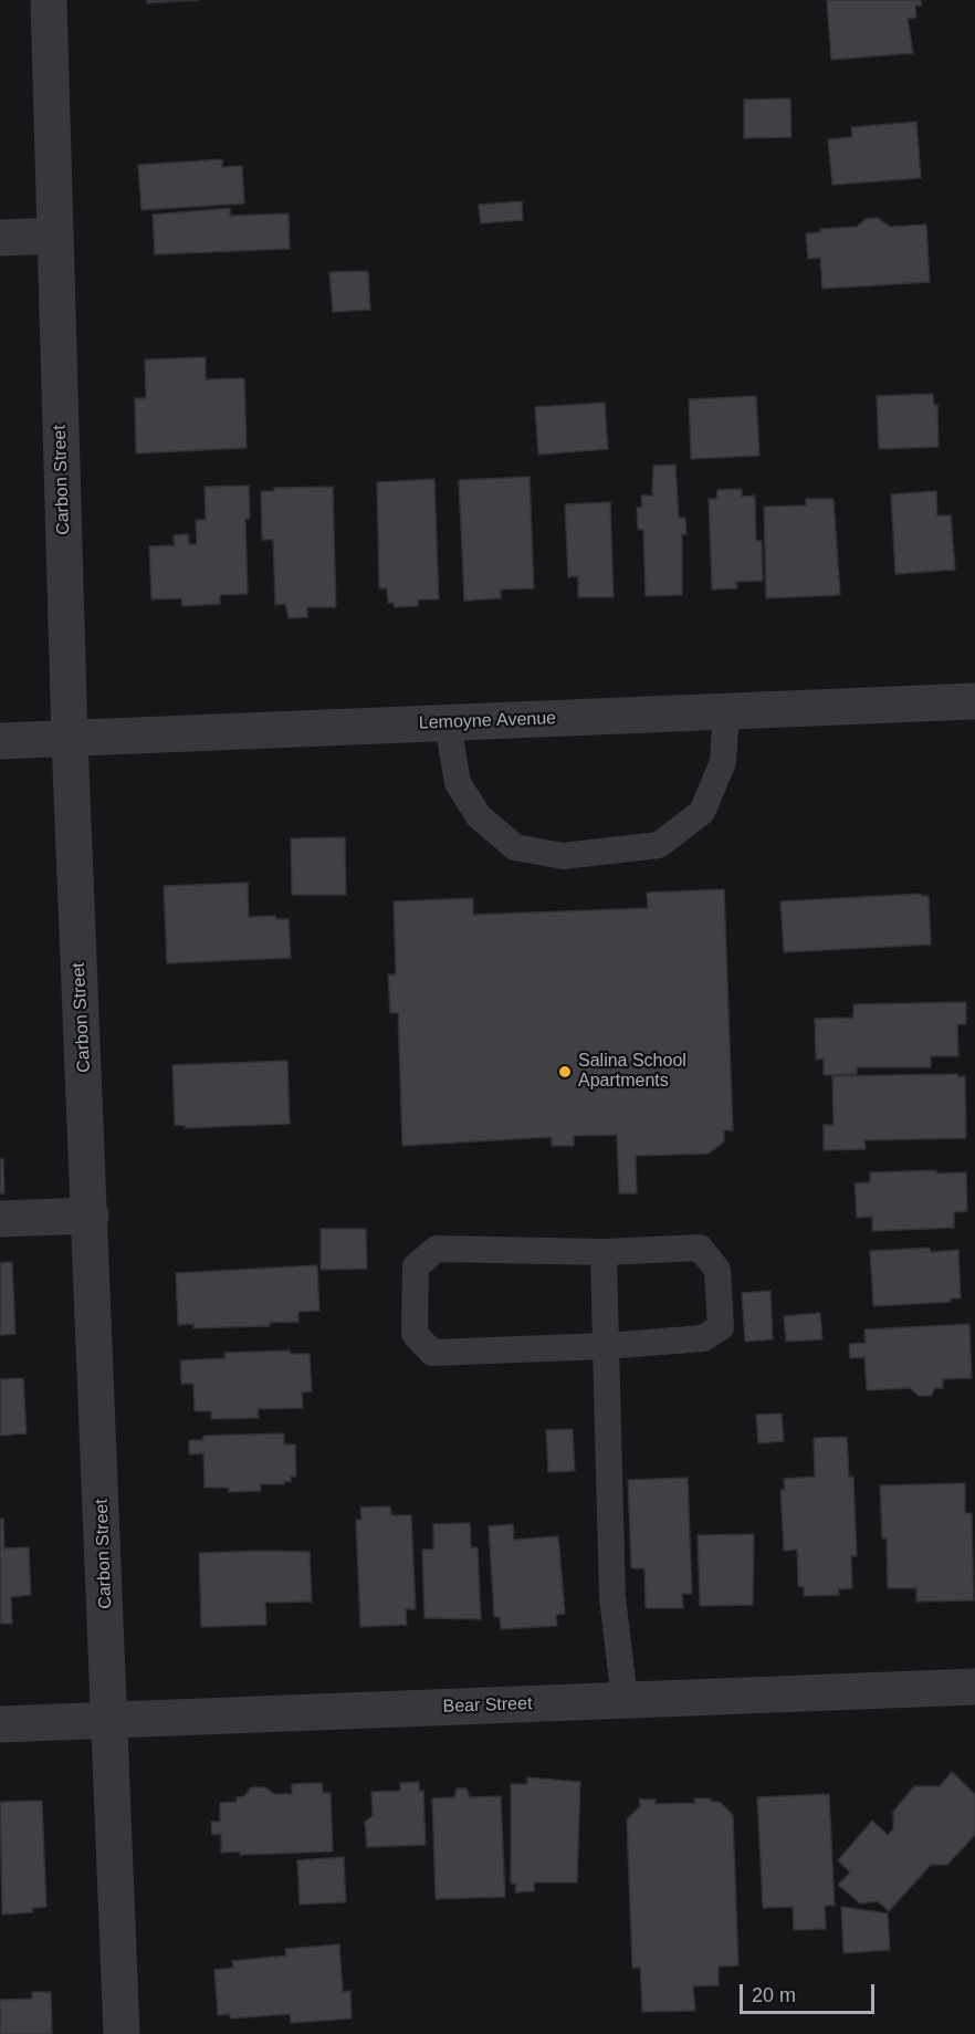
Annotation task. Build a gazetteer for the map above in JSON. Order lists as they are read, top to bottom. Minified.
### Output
{"streets":{"street":["Carbon Street","Lemoyne Avenue","Bear Street"]},"crossings":[["Carbon Street","Lemoyne Avenue"],["Carbon Street","Bear Street"]],"places":["Salina School Apartments"],"scale_bar":"20 m"}
